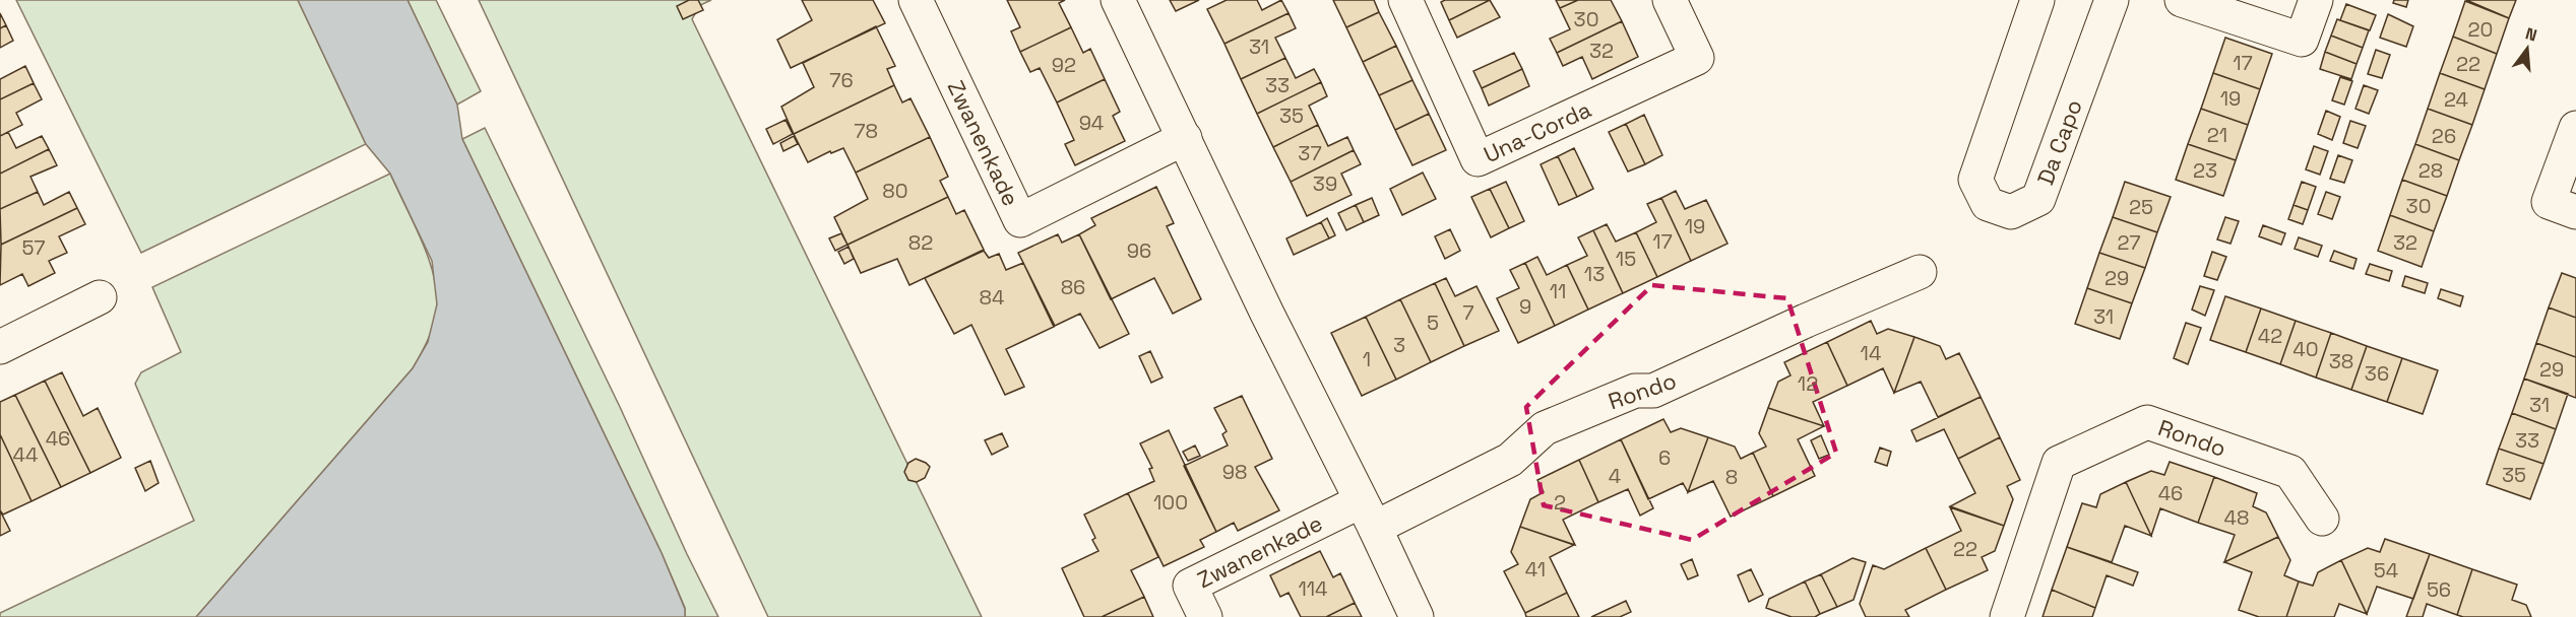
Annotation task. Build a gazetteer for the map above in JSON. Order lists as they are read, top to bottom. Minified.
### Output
{"streets":{"street":["Una-Corda","Da Capo","Zwanenkade","Rondo"]},"crossings":[["Zwanenkade","Rondo"]],"house_numbers":["30","20","31","32","17","22","92","76","33","19","24","35","94","78","21","26","37","23","28","39","80","30","25","19","17","82","27","32","57","96","15","13","29","86","11","84","9","7","31","5","42","3","40","14","1","38","29","36","12","31","46","33","44","6","98","35","4","8","46","100","2","48","22","41","54","114","56"],"north":"top"}
